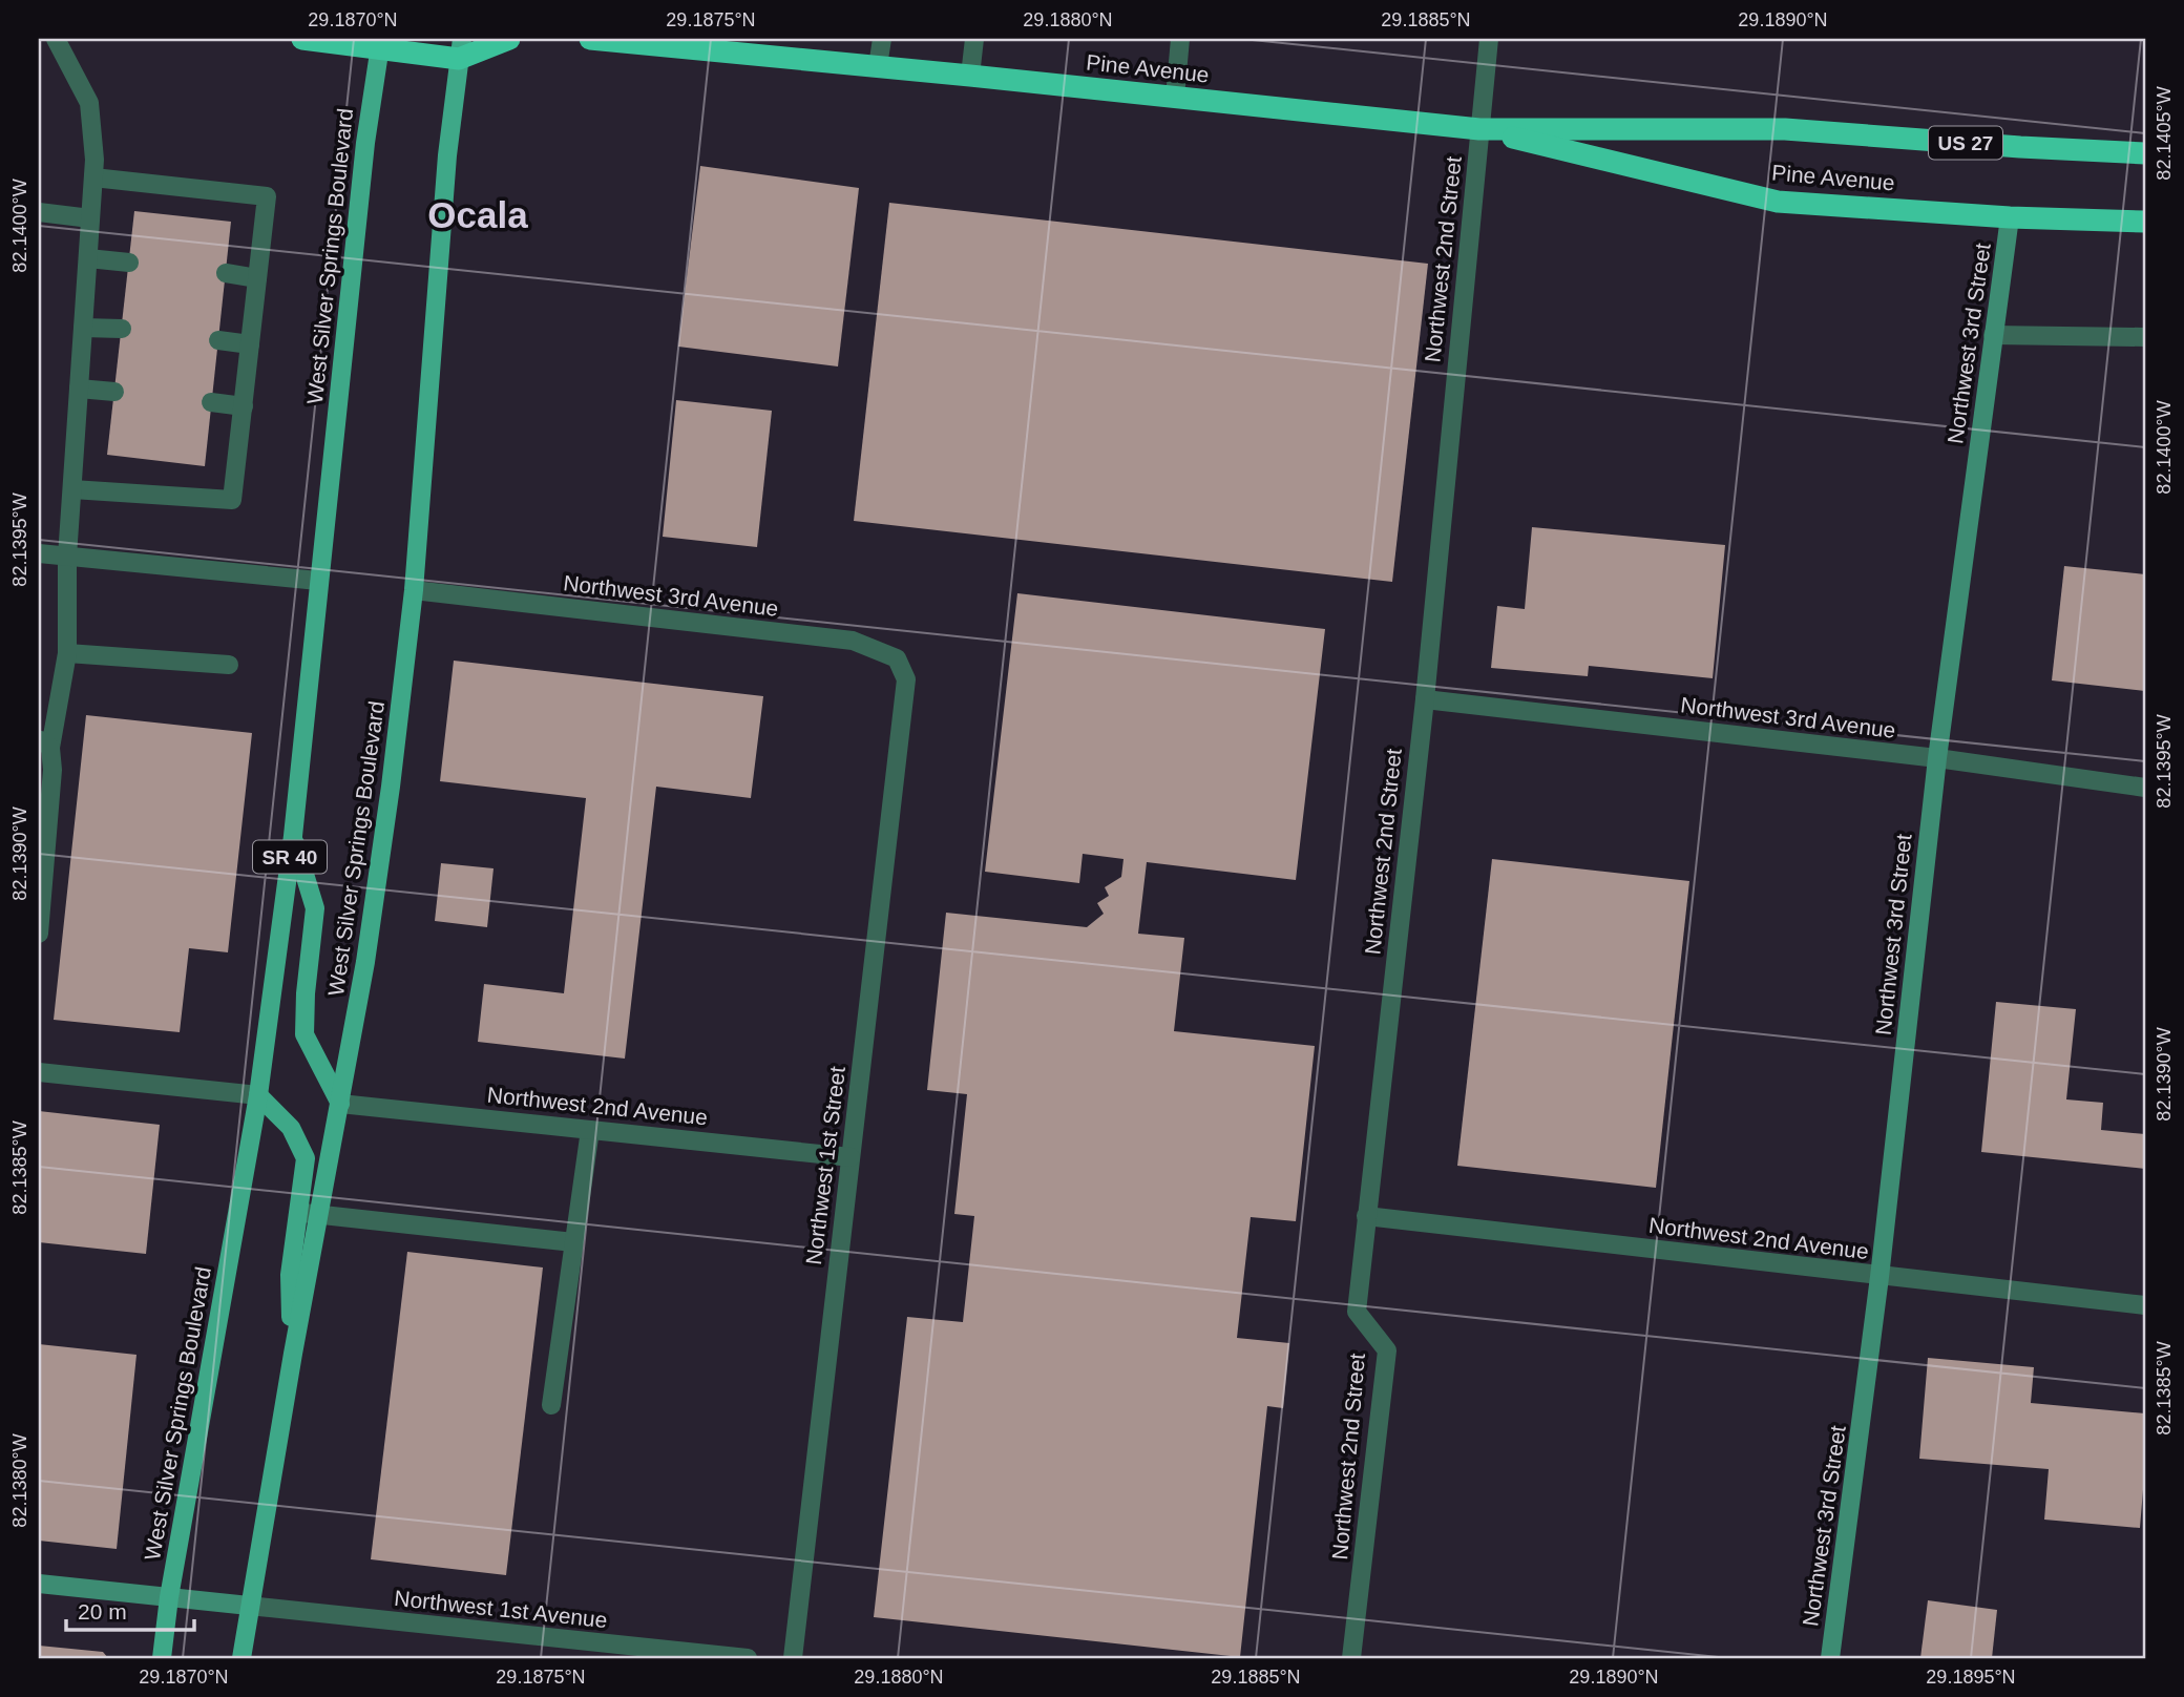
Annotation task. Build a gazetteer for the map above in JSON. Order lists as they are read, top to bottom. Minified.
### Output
{"streets":{"highway":["Pine Avenue","US 27"],"main road":["West Silver Springs Boulevard","SR 40"],"street":["Northwest 2nd Street","Northwest 3rd Street","Northwest 3rd Avenue","Northwest 2nd Avenue","Northwest 1st Street","Northwest 1st Avenue"]},"crossings":[["Pine Avenue","Northwest 2nd Street"],["Pine Avenue","Northwest 3rd Street"],["West Silver Springs Boulevard","Northwest 3rd Avenue"],["West Silver Springs Boulevard","Northwest 2nd Avenue"],["West Silver Springs Boulevard","Northwest 1st Avenue"],["Northwest 2nd Street","Northwest 3rd Avenue"],["Northwest 2nd Street","Northwest 2nd Avenue"],["Northwest 3rd Street","Northwest 3rd Avenue"],["Northwest 3rd Street","Northwest 2nd Avenue"],["Northwest 3rd Avenue","Northwest 1st Street"],["Northwest 2nd Avenue","Northwest 1st Street"]],"districts":["Ocala"],"scale_bar":"20 m","coordinates":["29.1870°N","29.1875°N","29.1880°N","29.1885°N","29.1890°N","82.1405°W","82.1400°W","82.1395°W","82.1390°W","82.1385°W","82.1380°W","29.1895°N"]}
